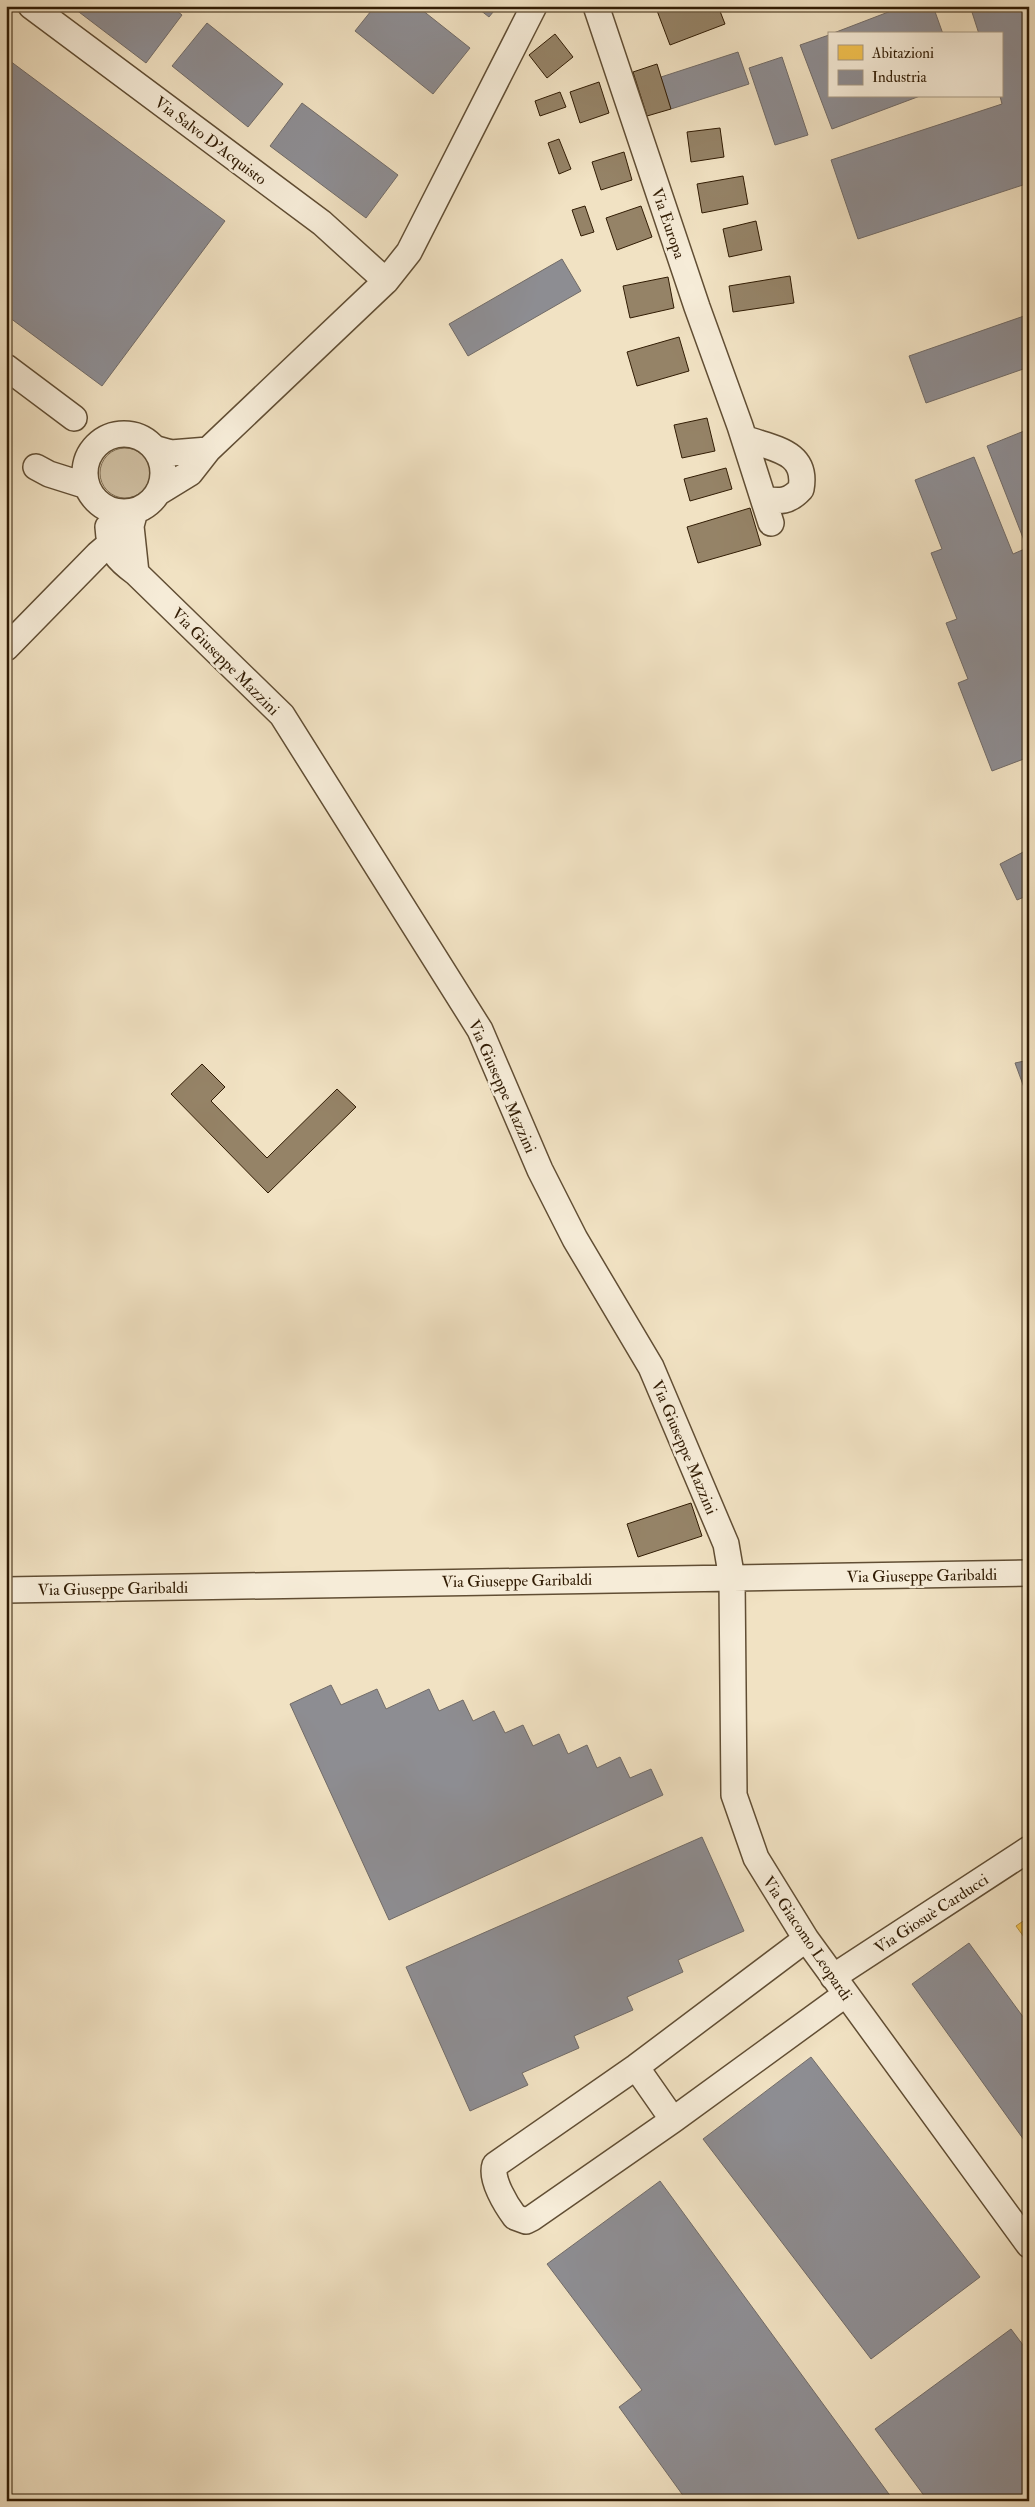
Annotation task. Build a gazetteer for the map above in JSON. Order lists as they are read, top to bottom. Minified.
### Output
{"streets":{"street":["Via Salvo D'Acquisto","Via Europa","Via Giuseppe Mazzini","Via Giuseppe Garibaldi","Via Giosuè Carducci","Via Giacomo Leopardi"]},"crossings":[["Via Giuseppe Mazzini","Via Giuseppe Garibaldi"],["Via Giuseppe Mazzini","Via Giacomo Leopardi"],["Via Giuseppe Garibaldi","Via Giacomo Leopardi"],["Via Giosuè Carducci","Via Giacomo Leopardi"]],"legend":["Abitazioni","Industria"]}
